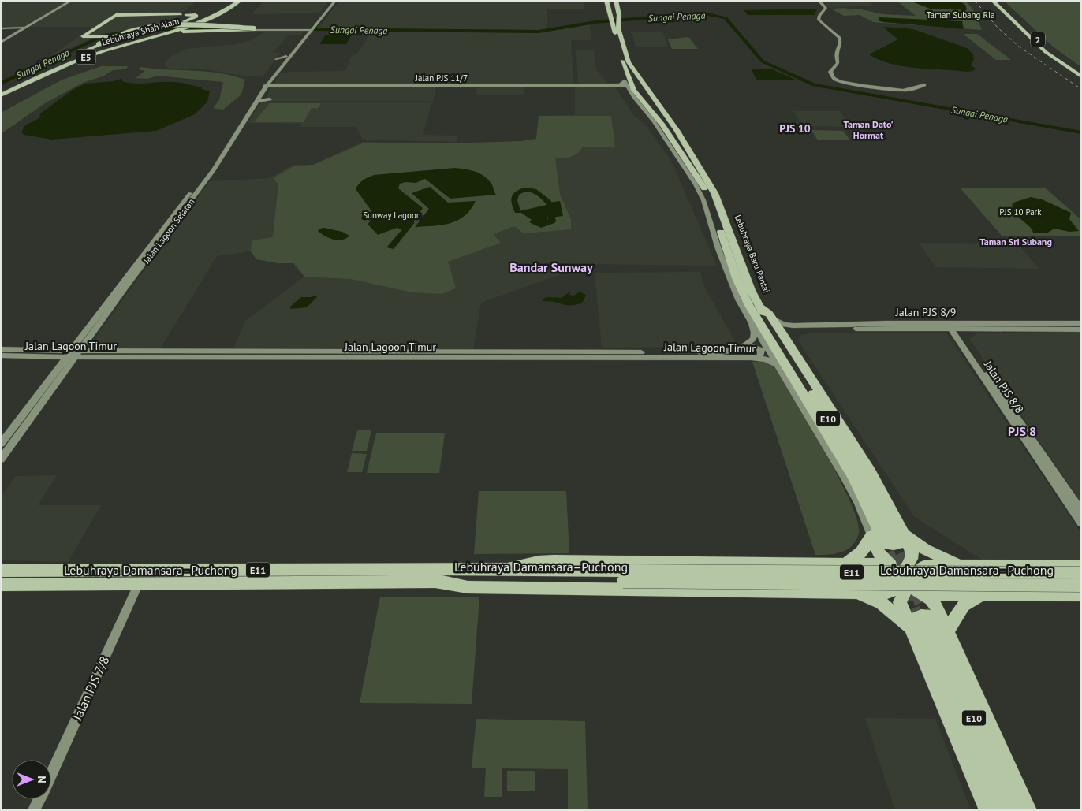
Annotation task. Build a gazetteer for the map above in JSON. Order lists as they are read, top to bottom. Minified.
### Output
{"streets":{"highway":["Lebuhraya Shah Alam","2","E5","Lebuhraya Baru Pantai","E10","Lebuhraya Damansara–Puchong","E11"],"main road":["Jalan PJS 11/7","Jalan Lagoon Selatan","Jalan PJS 8/9","Jalan Lagoon Timur","Jalan PJS 8/8","Jalan PJS 7/8"]},"crossings":[["Jalan PJS 11/7","Jalan Lagoon Selatan"],["Jalan PJS 11/7","Lebuhraya Baru Pantai"],["Jalan Lagoon Selatan","Jalan Lagoon Timur"],["Jalan PJS 8/9","Jalan PJS 8/8"],["Lebuhraya Damansara–Puchong","Jalan PJS 7/8"]],"districts":["Taman Dato' Hormat","PJS 10","Taman Sri Subang","Bandar Sunway","PJS 8"],"water":["Sungai Penaga"],"parks":["Taman Subang Ria","PJS 10 Park","Sunway Lagoon"],"north":"right"}
